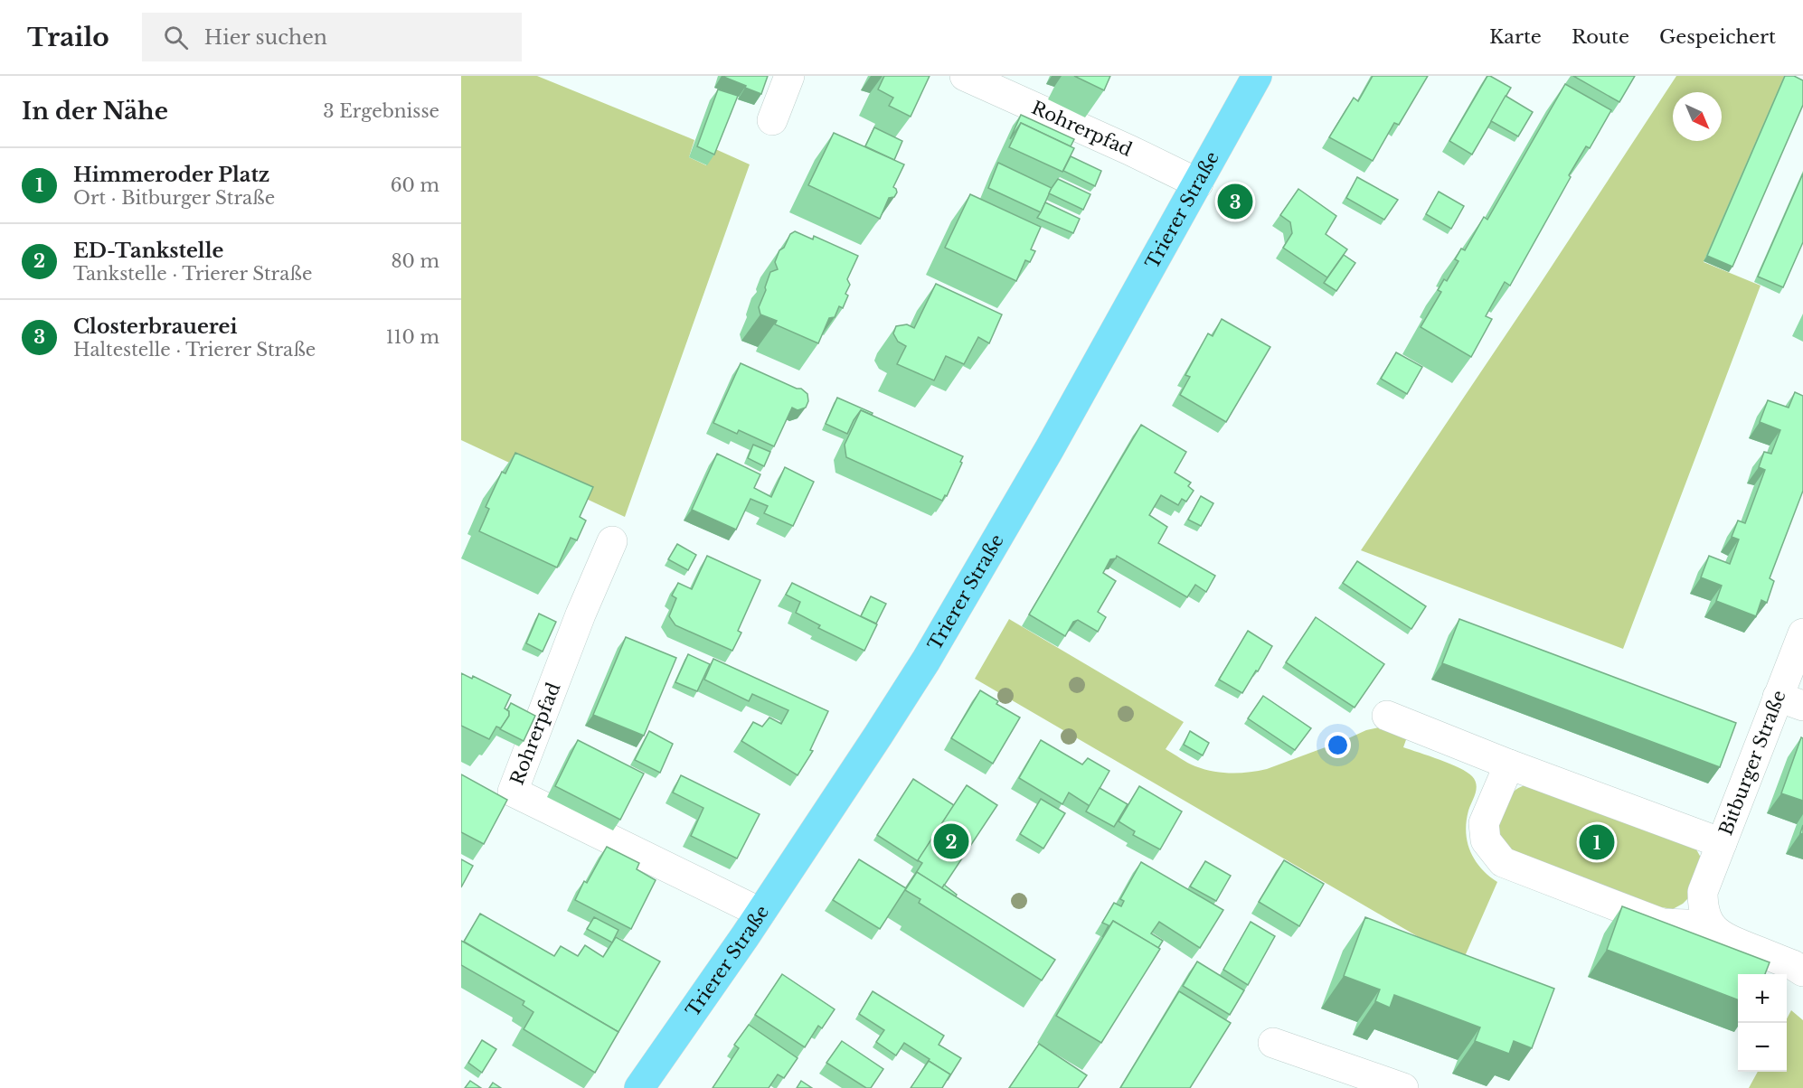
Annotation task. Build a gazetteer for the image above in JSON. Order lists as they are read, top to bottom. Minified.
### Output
{"streets":{"main road":["Trierer Straße"],"street":["Rohrerpfad","Bitburger Straße"]},"crossings":[["Rohrerpfad","Trierer Straße"]],"north":"bottom right","page":{"header":"Trailo","search":"Hier suchen","nav":["Karte","Route","Gespeichert"],"heading":["In der Nähe","3 Ergebnisse"],"list":[{"mark":"1","name":"Himmeroder Platz","note":"Ort · Bitburger Straße","value":"60 m"},{"mark":"2","name":"ED-Tankstelle","note":"Tankstelle · Trierer Straße","value":"80 m"},{"mark":"3","name":"Closterbrauerei","note":"Haltestelle · Trierer Straße","value":"110 m"}],"pins":["3","2","1"],"map_buttons":["+","−"]}}
